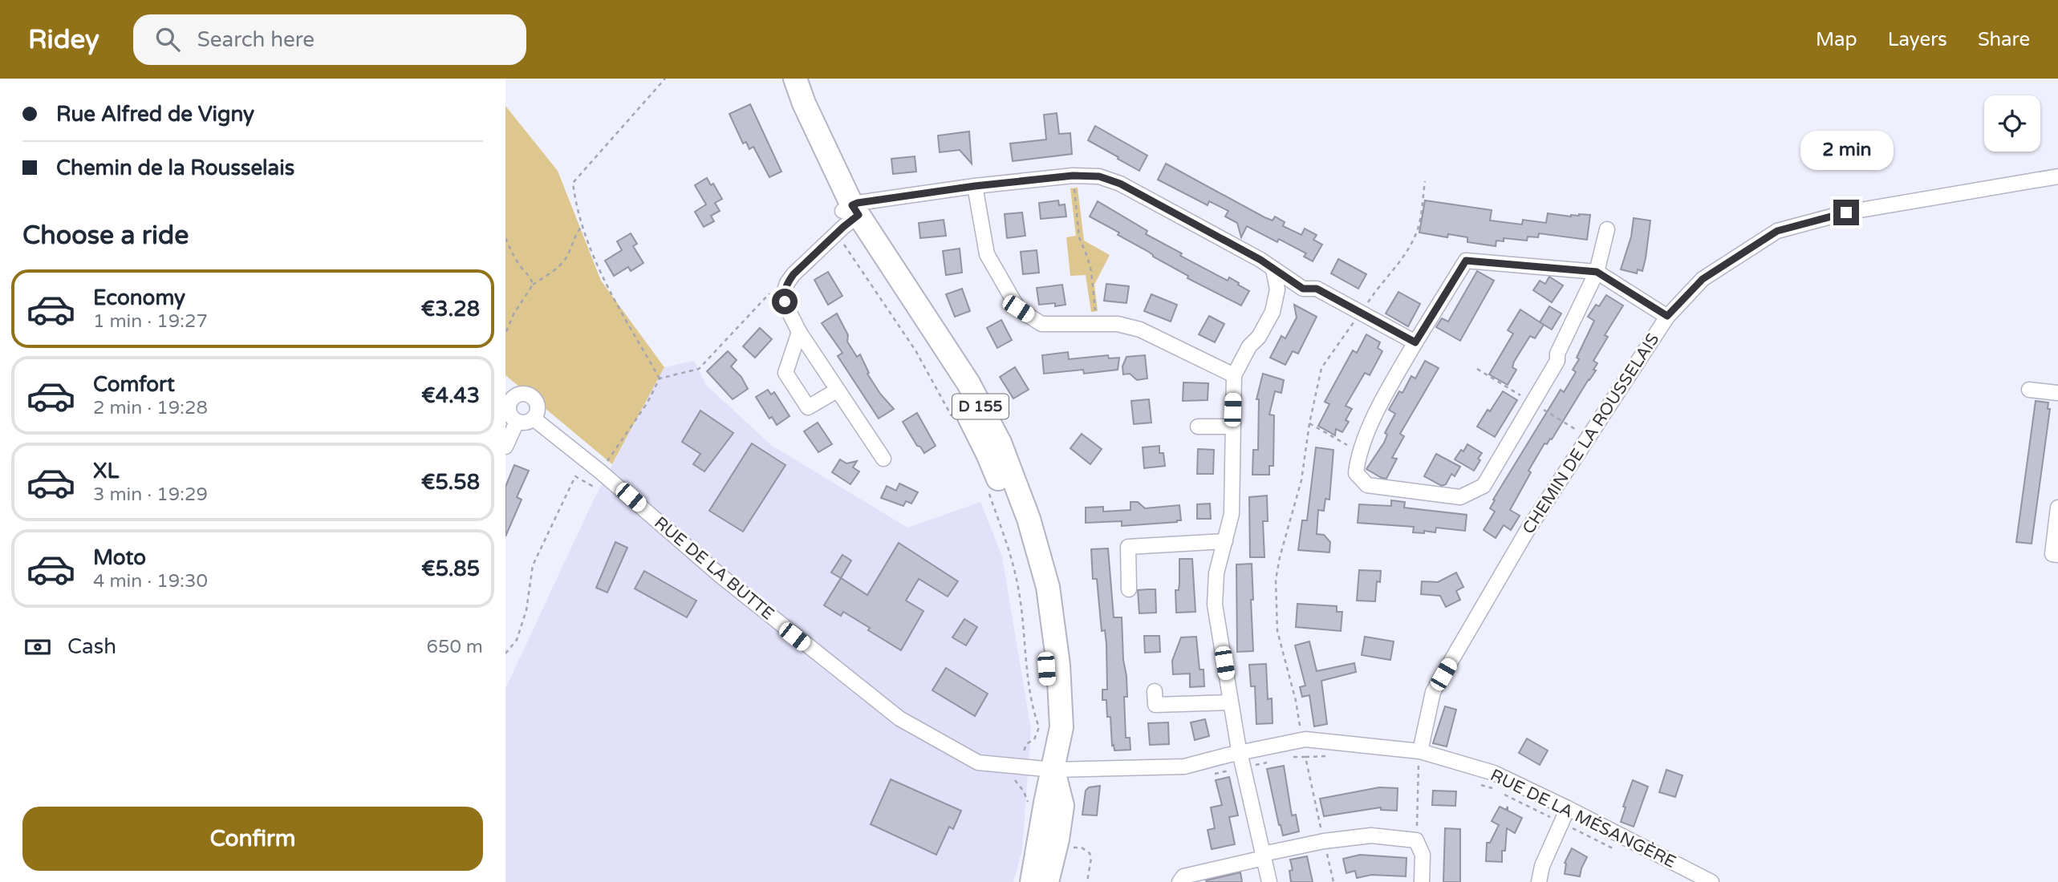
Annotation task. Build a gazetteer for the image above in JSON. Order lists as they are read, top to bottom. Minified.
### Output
{"streets":{"main road":["D 155"],"street":["CHEMIN DE LA ROUSSELAIS","RUE DE LA BUTTE","RUE DE LA MÉSANGÈRE"]},"crossings":[["D 155","RUE DE LA BUTTE"],["D 155","RUE DE LA MÉSANGÈRE"],["CHEMIN DE LA ROUSSELAIS","RUE DE LA MÉSANGÈRE"],["RUE DE LA BUTTE","RUE DE LA MÉSANGÈRE"]],"page":{"header":"Ridey","search":"Search here","nav":["Map","Layers","Share"],"banner":["Rue Alfred de Vigny","Chemin de la Rousselais"],"bubble":"2 min","heading":"Choose a ride","list":[{"name":"Economy","note":"1 min · 19:27","value":"€3.28"},{"name":"Comfort","note":"2 min · 19:28","value":"€4.43"},{"name":"XL","note":"3 min · 19:29","value":"€5.58"},{"name":"Moto","note":"4 min · 19:30","value":"€5.85"}],"pay":["Cash","650 m"],"buttons":"Confirm"}}
